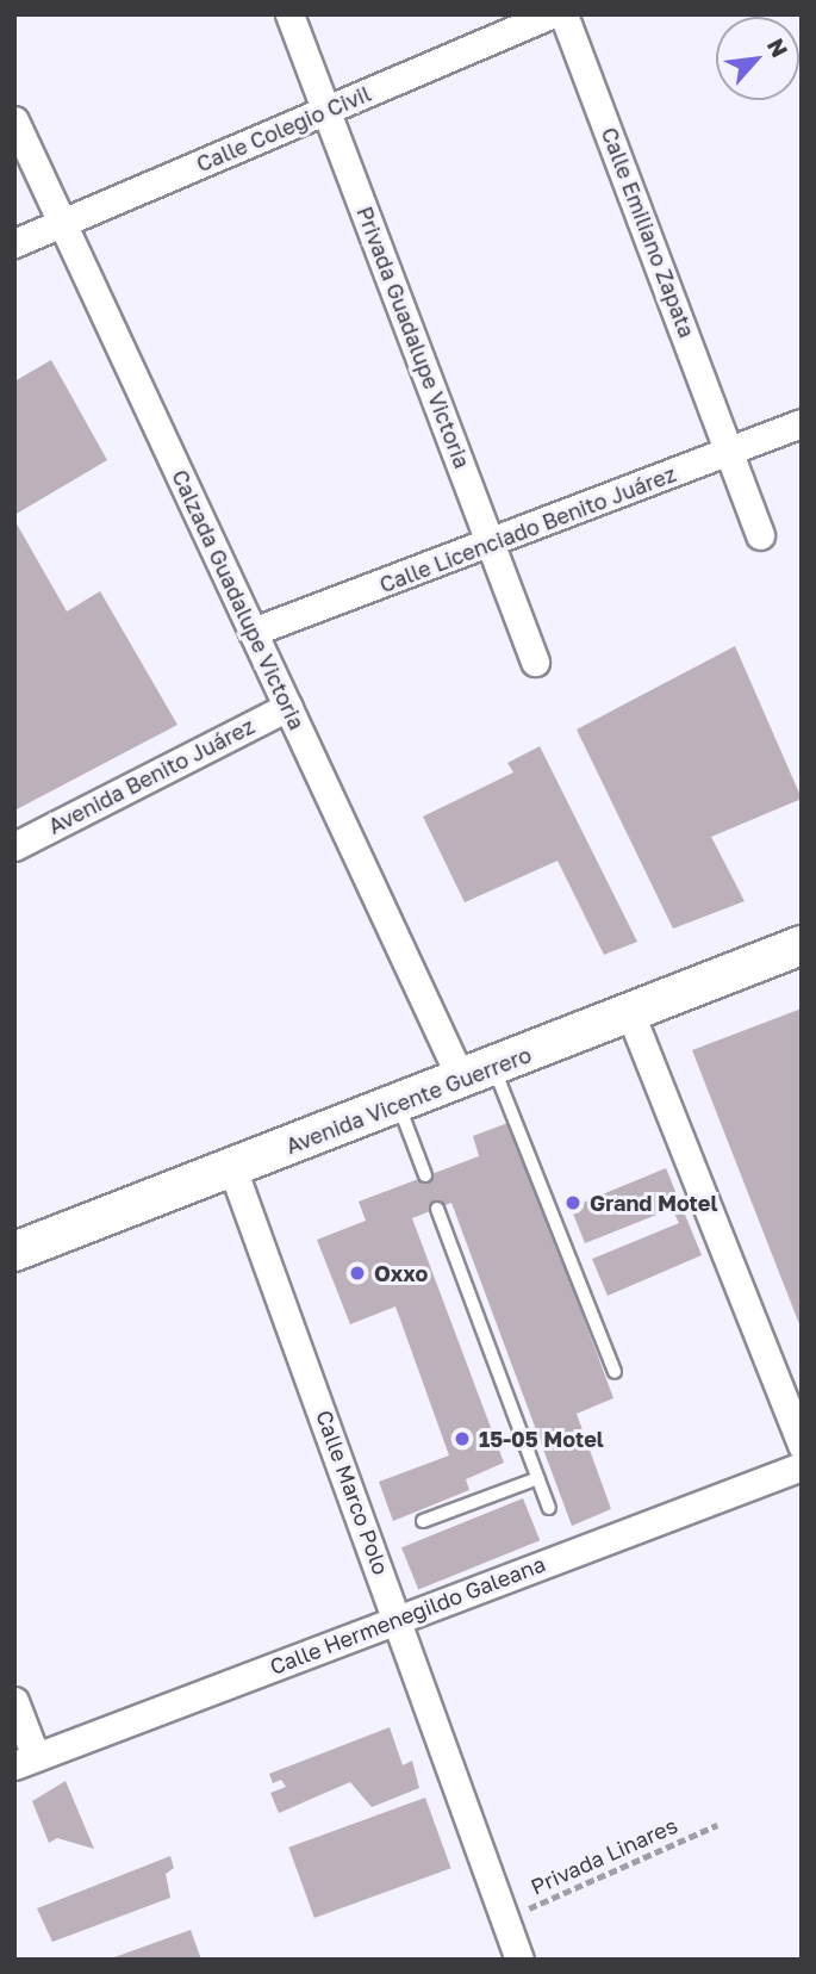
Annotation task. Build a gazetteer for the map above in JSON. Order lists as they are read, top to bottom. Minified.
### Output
{"streets":{"main road":["Avenida Vicente Guerrero"],"street":["Calle Colegio Civil","Calle Emiliano Zapata","Privada Guadalupe Victoria","Calle Licenciado Benito Juárez","Calzada Guadalupe Victoria","Avenida Benito Juárez","Calle Marco Polo","Calle Hermenegildo Galeana"],"path":["Privada Linares"]},"crossings":[["Calle Colegio Civil","Privada Guadalupe Victoria"],["Calle Colegio Civil","Calzada Guadalupe Victoria"],["Calle Emiliano Zapata","Calle Licenciado Benito Juárez"],["Privada Guadalupe Victoria","Calle Licenciado Benito Juárez"],["Calle Licenciado Benito Juárez","Calzada Guadalupe Victoria"],["Calzada Guadalupe Victoria","Avenida Benito Juárez"],["Calzada Guadalupe Victoria","Avenida Vicente Guerrero"],["Avenida Vicente Guerrero","Calle Marco Polo"],["Calle Marco Polo","Calle Hermenegildo Galeana"],["Calle Marco Polo","Privada Linares"]],"places":["Grand Motel","Oxxo","15-05 Motel"],"north":"top right"}
